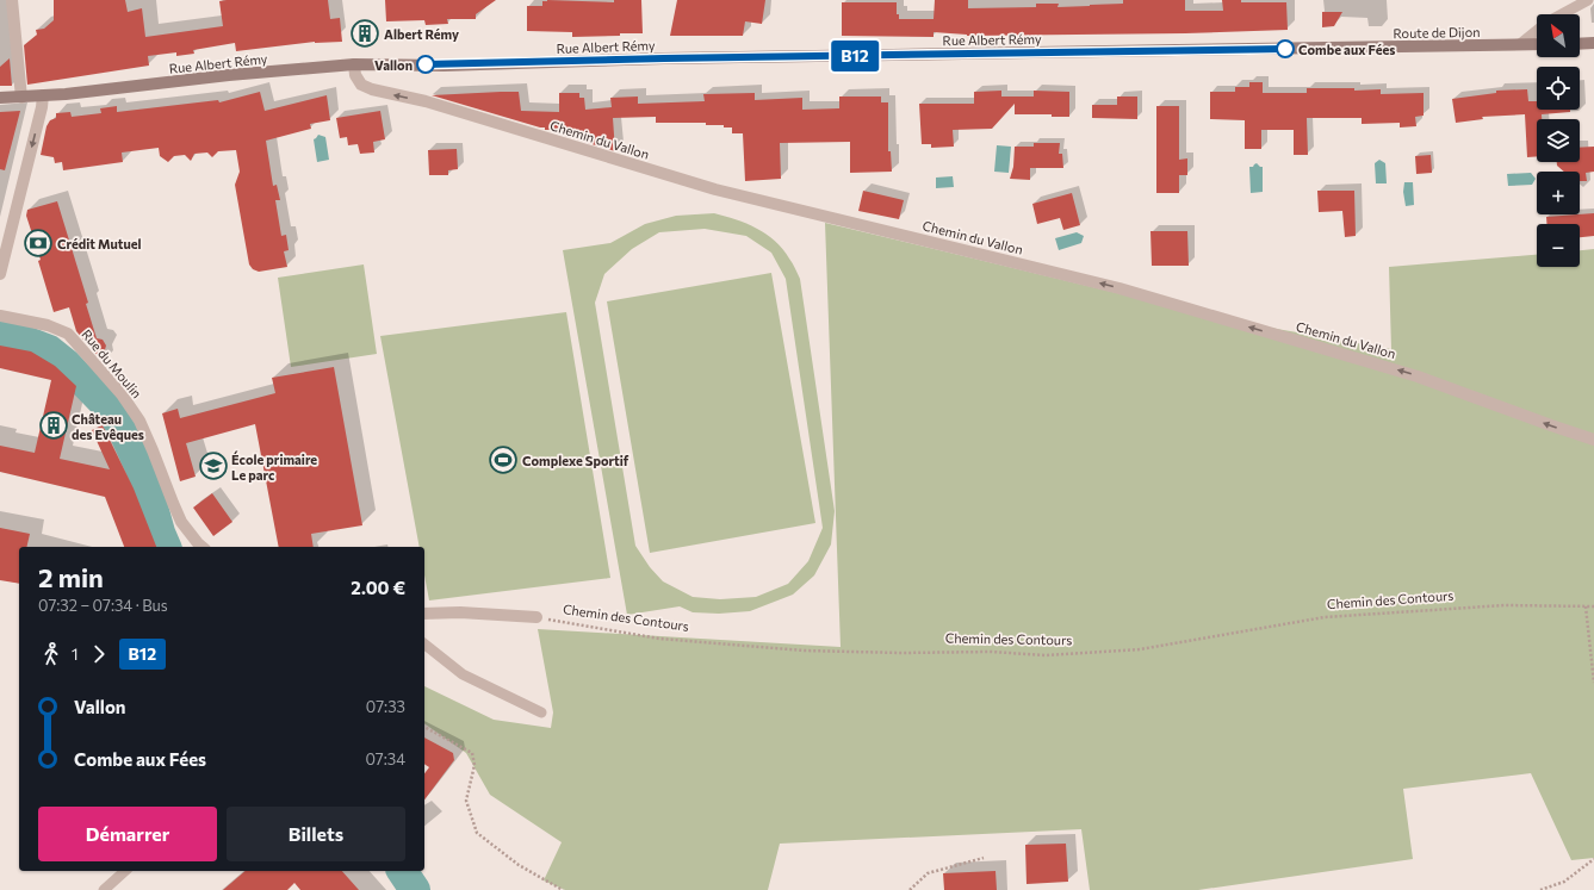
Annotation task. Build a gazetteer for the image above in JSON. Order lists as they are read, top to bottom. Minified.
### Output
{"streets":{"main road":["Route de Dijon","Rue Albert Rémy"],"street":["Chemin du Vallon","Rue du Moulin"],"path":["Chemin des Contours"]},"crossings":[["Route de Dijon","Rue Albert Rémy"],["Rue Albert Rémy","Chemin du Vallon"]],"one_way":["Chemin du Vallon"],"places":{"building":["Albert Rémy","Château des Evêques"],"other":["Combe aux Fées","Vallon"],"bank":["Crédit Mutuel"],"sports":["Complexe Sportif"],"school or university":["École primaire Le parc"]},"lines":["bus line B12"],"north":"top left","page":{"on_map":"B12","map_buttons":["+","−"],"heading":["2 min","07:32 – 07:34 · Bus","2.00 €"],"legs":["1","B12"],"list":[{"name":"Vallon","value":"07:33"},{"name":"Combe aux Fées","value":"07:34"}],"buttons":["Démarrer","Billets"]}}
